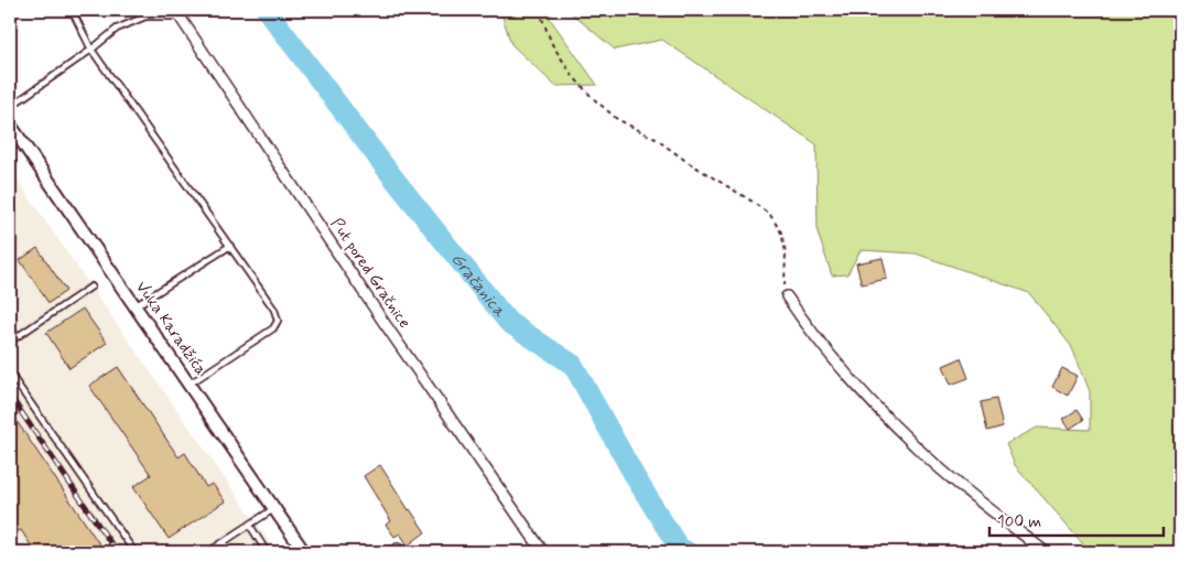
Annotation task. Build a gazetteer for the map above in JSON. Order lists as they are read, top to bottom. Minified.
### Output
{"streets":{"street":["Put pored Gračnice","Vuka Karadžića"]},"water":["Gračanica"],"scale_bar":"100 m"}
